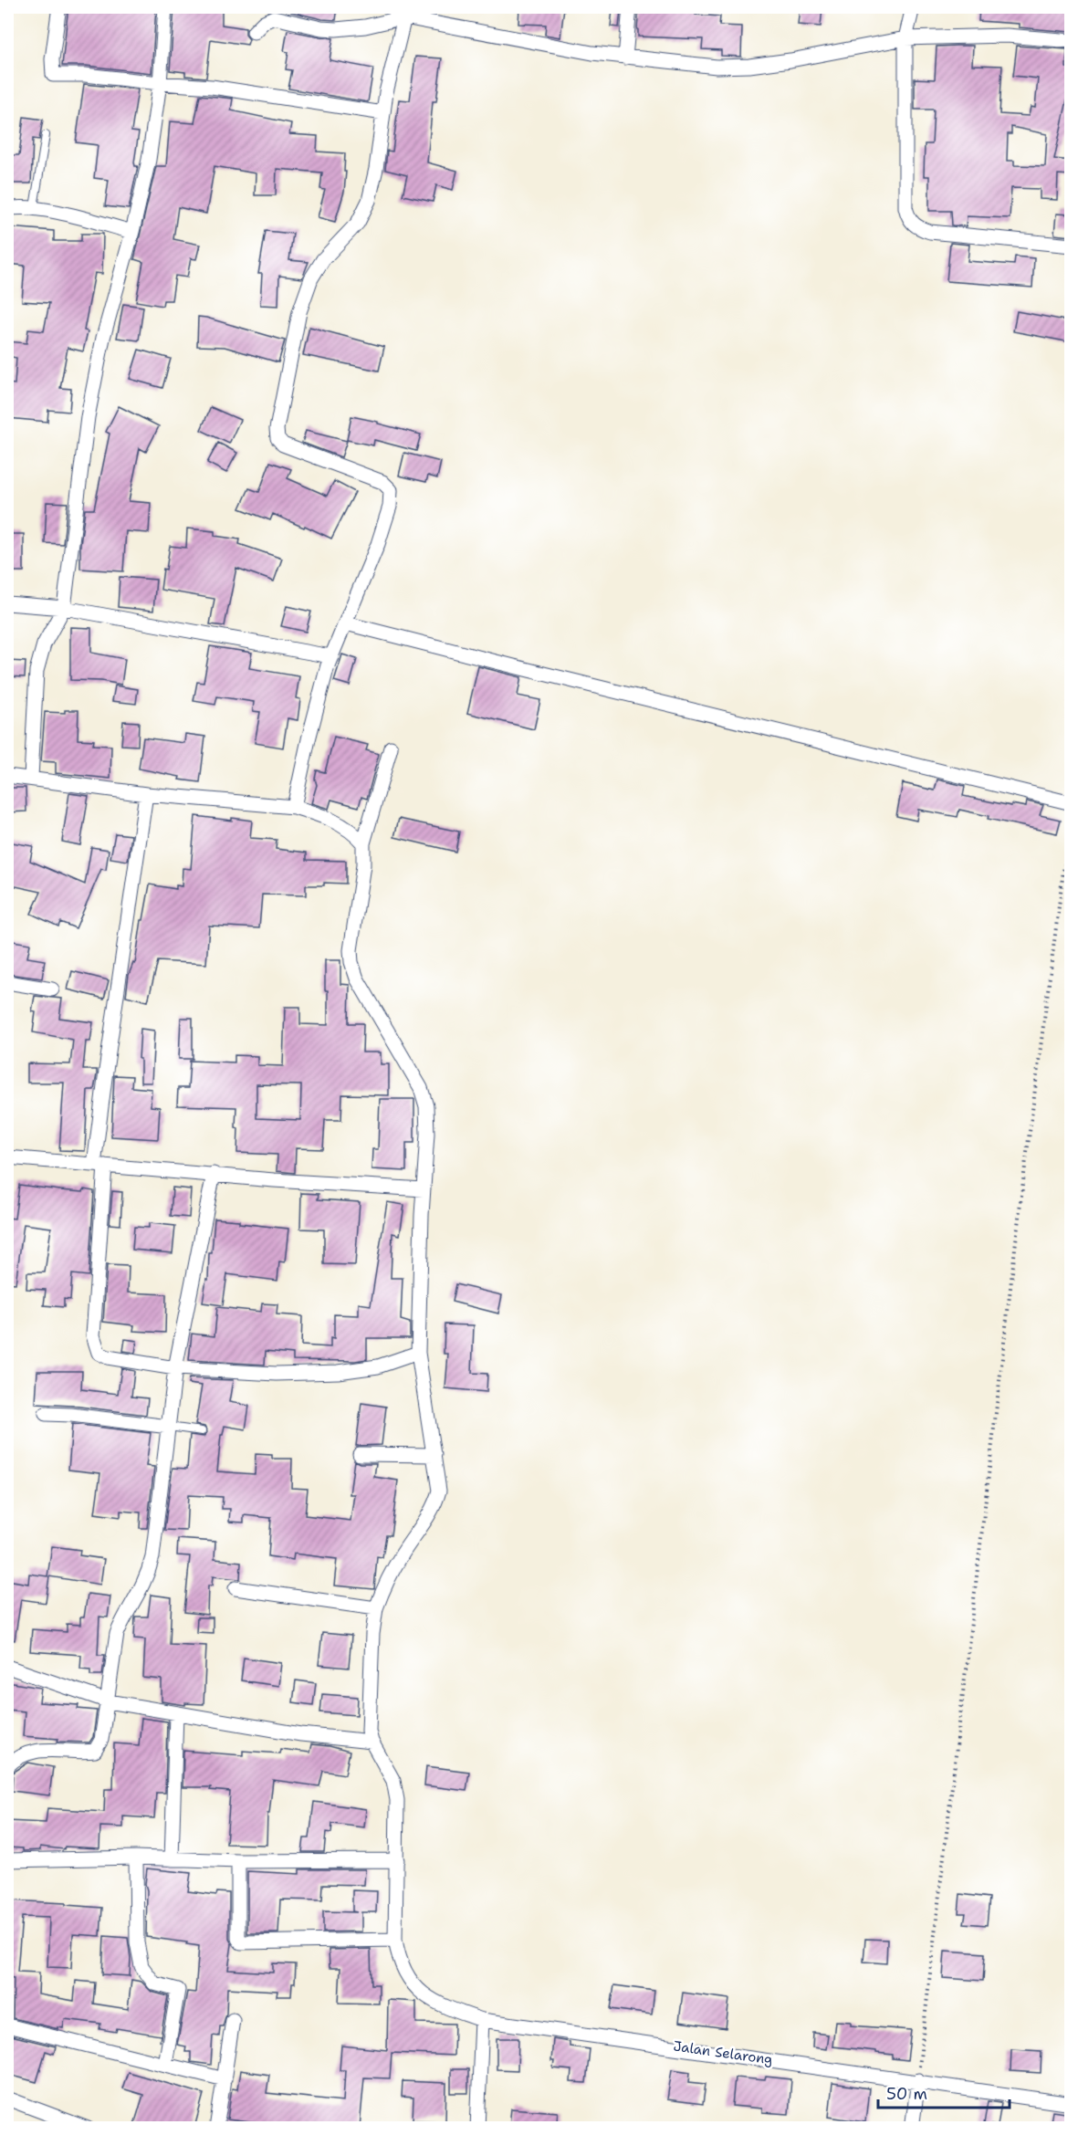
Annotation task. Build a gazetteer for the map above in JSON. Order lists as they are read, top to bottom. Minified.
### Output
{"streets":{"street":["Jalan Selarong"]},"scale_bar":"50 m"}
